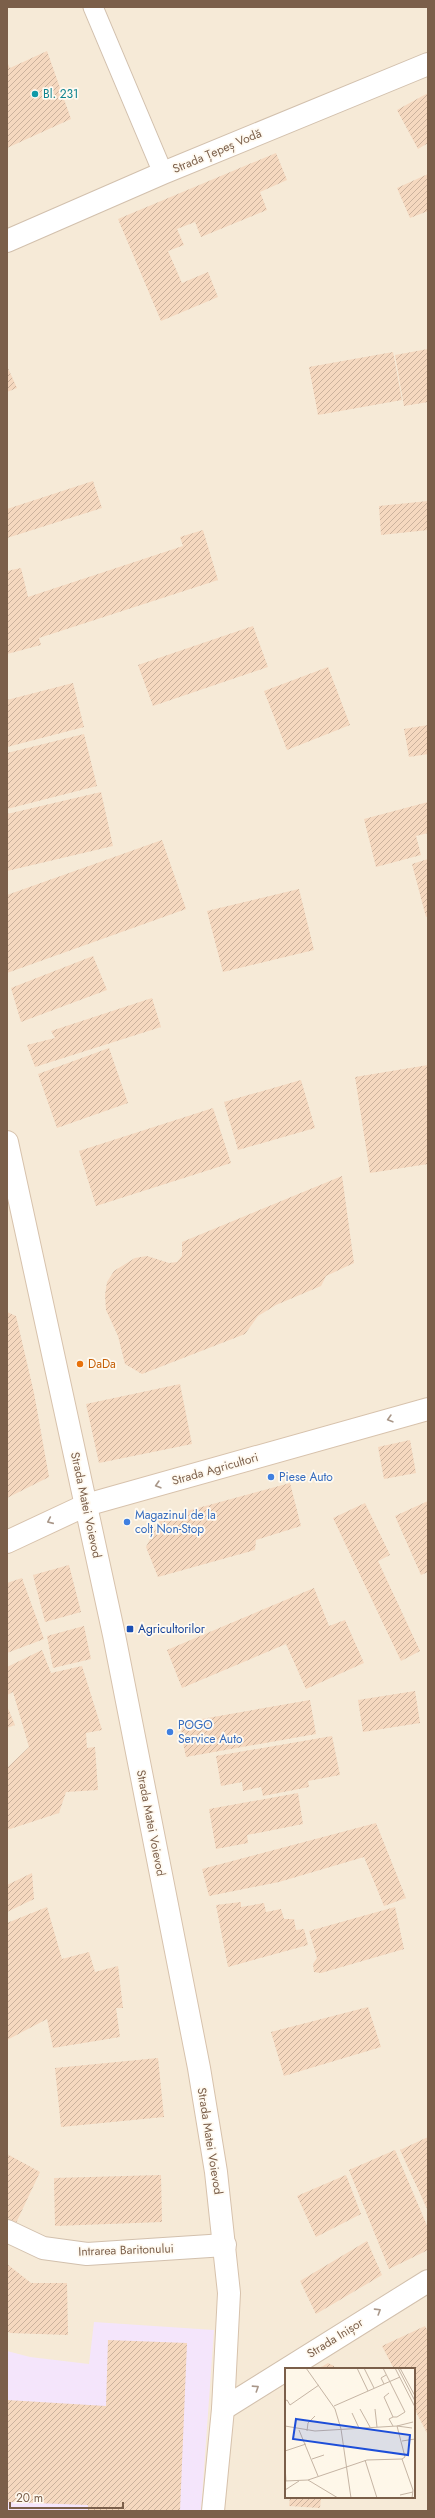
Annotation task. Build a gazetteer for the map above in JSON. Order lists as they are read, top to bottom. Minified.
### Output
{"streets":{"street":["Strada Țepeș Vodă","Strada Agricultori","Strada Matei Voievod","Intrarea Baritonului","Strada Inișor"]},"crossings":[["Strada Agricultori","Strada Matei Voievod"],["Strada Matei Voievod","Intrarea Baritonului"],["Strada Matei Voievod","Strada Inișor"]],"one_way":["Strada Agricultori","Strada Inișor"],"places":{"other":["Bl. 231","DaDa","Piese Auto","Magazinul de la colț Non-Stop","POGO Service Auto"],"transit":["Agricultorilor"]},"scale_bar":"20 m"}
